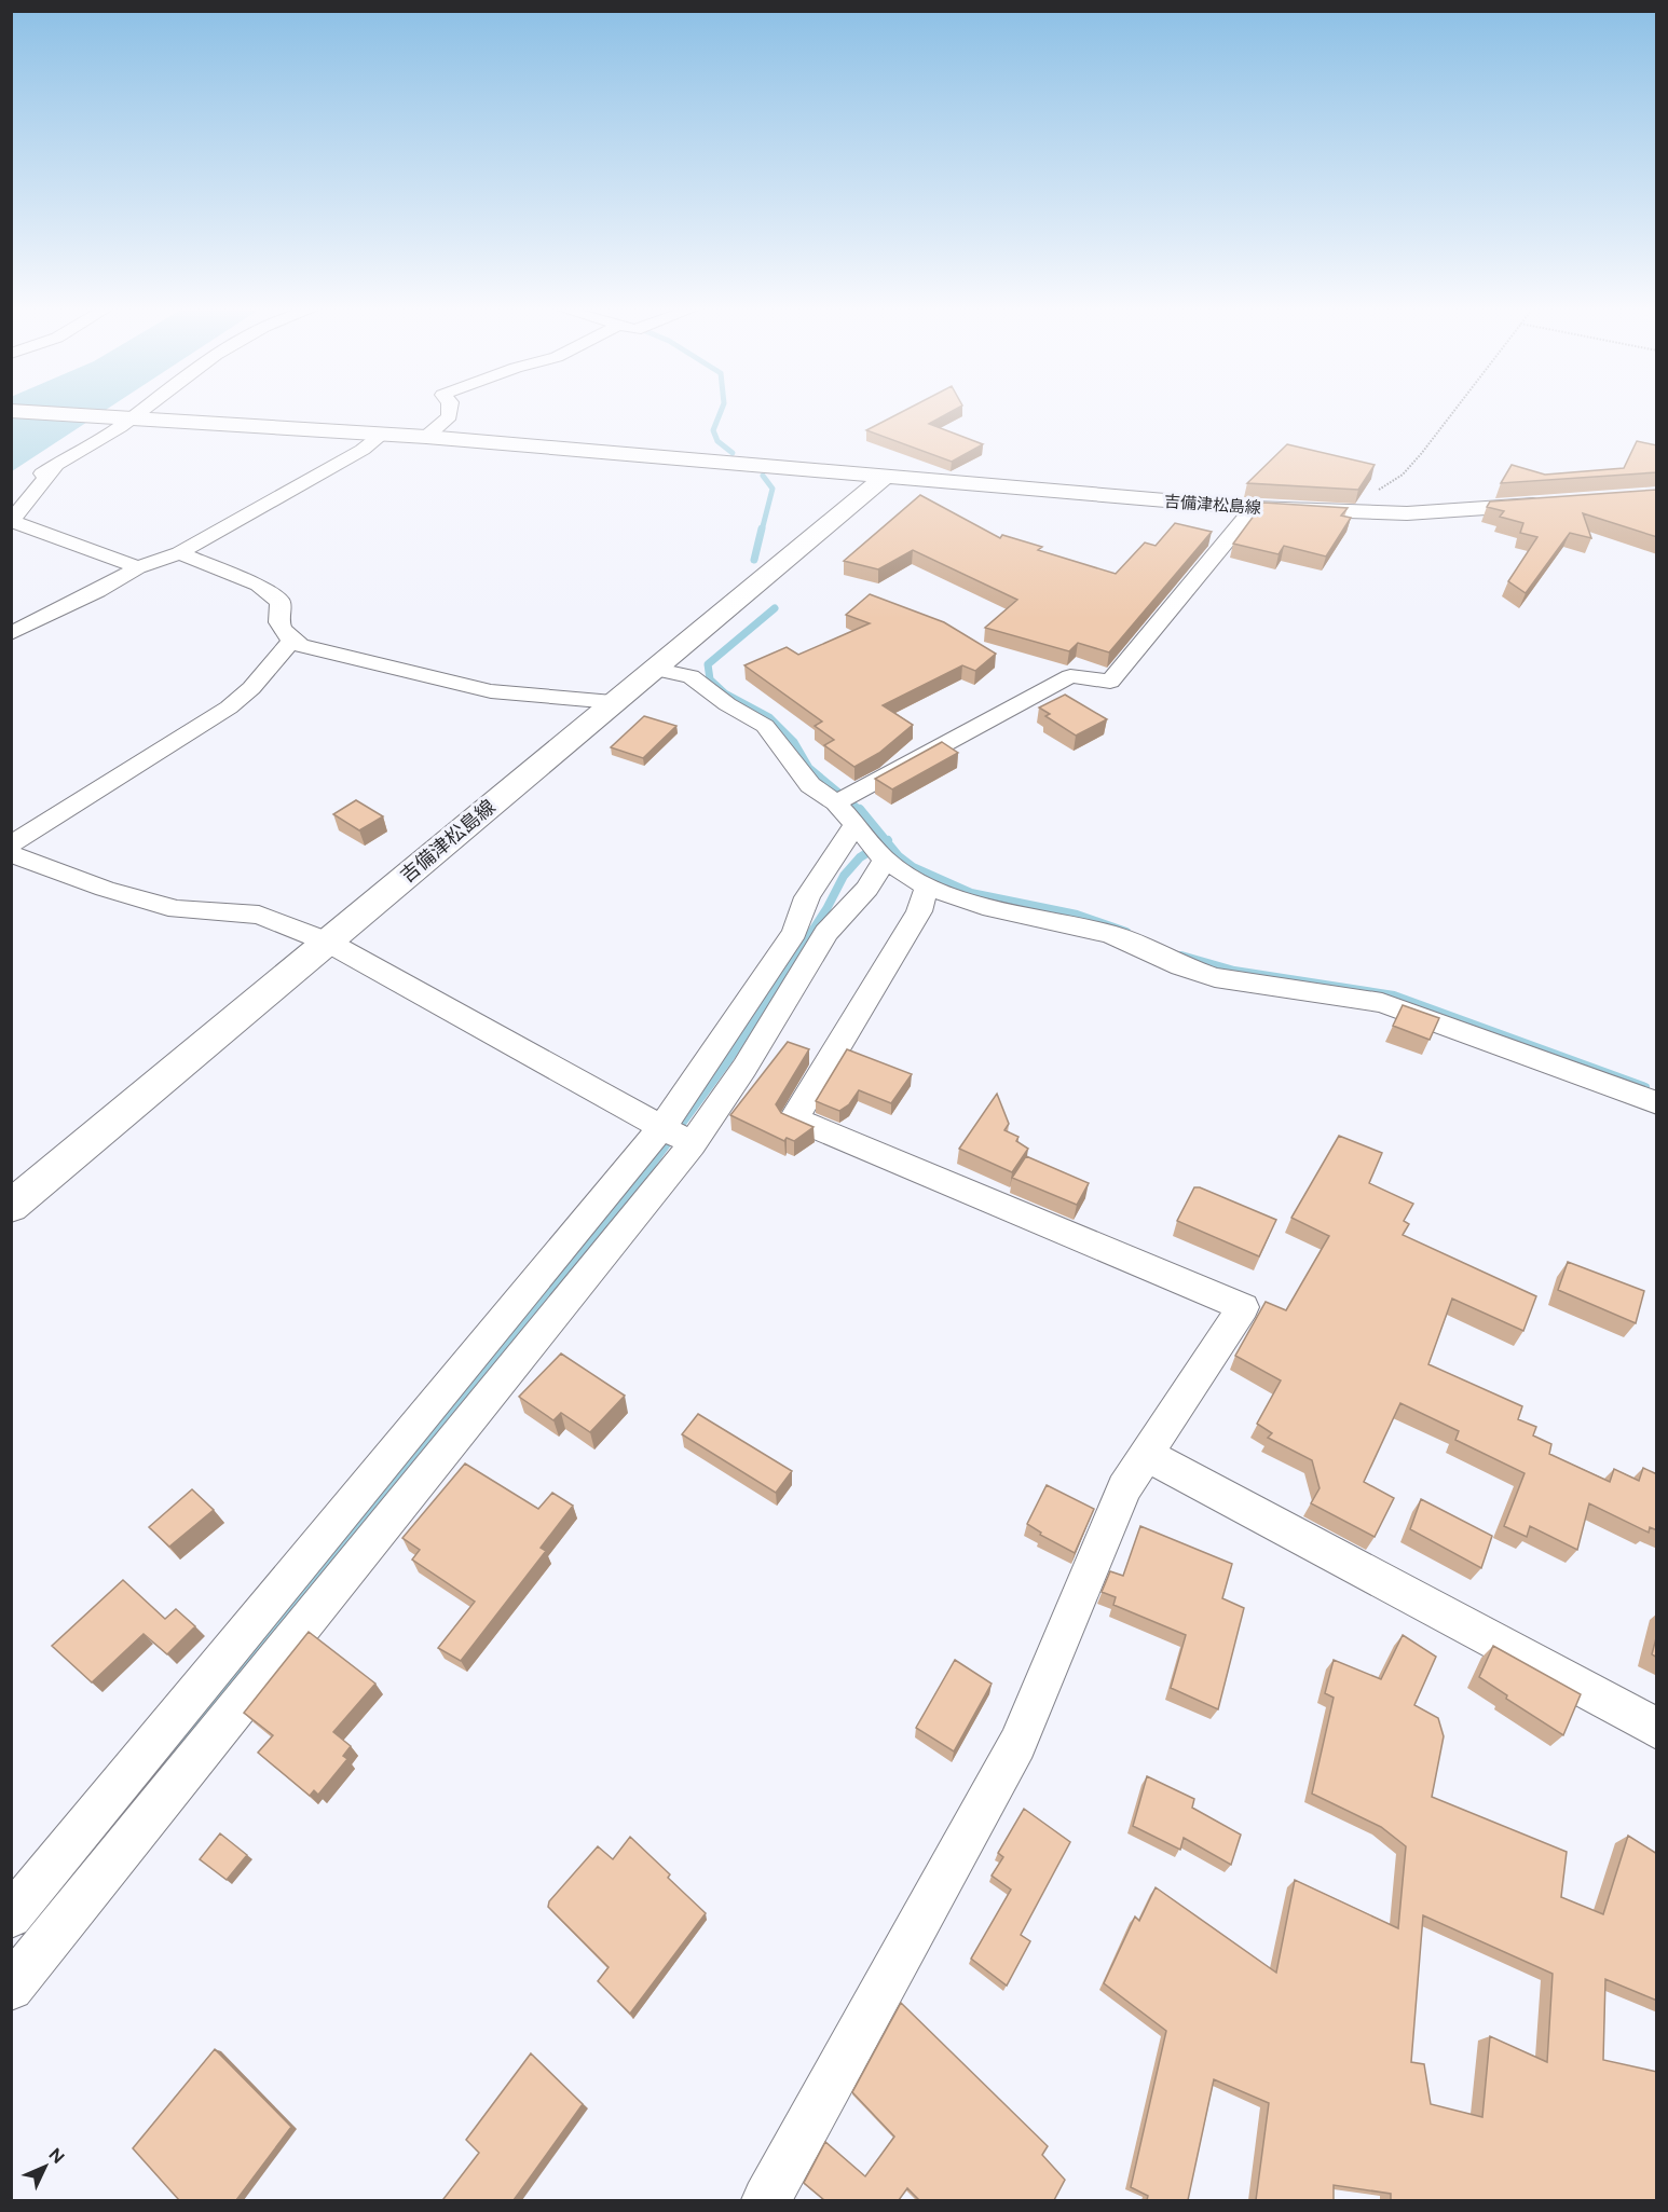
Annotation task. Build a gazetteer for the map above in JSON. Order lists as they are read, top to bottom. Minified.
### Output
{"streets":{"main road":["吉備津松島線"]},"north":"top right"}
